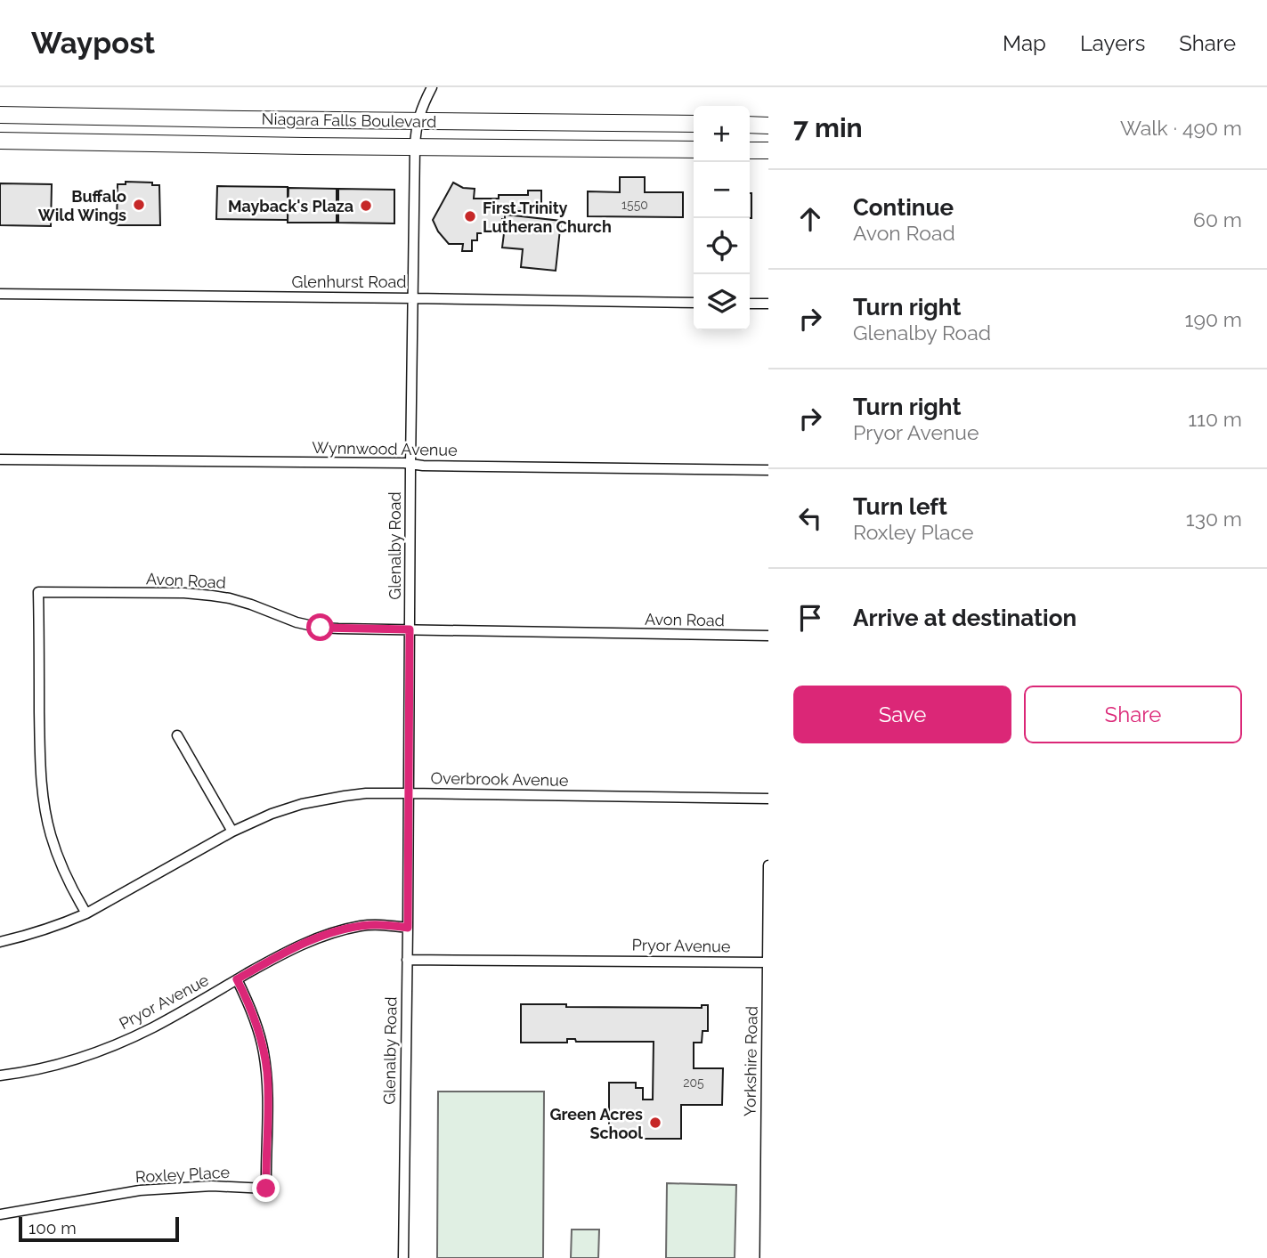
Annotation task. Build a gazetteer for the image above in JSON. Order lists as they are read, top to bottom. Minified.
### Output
{"streets":{"main road":["Niagara Falls Boulevard"],"street":["Glenhurst Road","Wynnwood Avenue","Glenalby Road","Avon Road","Overbrook Avenue","Pryor Avenue","Yorkshire Road","Roxley Place"]},"crossings":[["Niagara Falls Boulevard","Glenalby Road"],["Glenhurst Road","Glenalby Road"],["Wynnwood Avenue","Glenalby Road"],["Glenalby Road","Avon Road"],["Glenalby Road","Overbrook Avenue"],["Glenalby Road","Pryor Avenue"],["Avon Road","Overbrook Avenue"],["Pryor Avenue","Yorkshire Road"],["Pryor Avenue","Roxley Place"]],"places":["Buffalo Wild Wings","Mayback's Plaza","First Trinity Lutheran Church","Green Acres School"],"house_numbers":["1550","205"],"scale_bar":"100 m","page":{"header":"Waypost","nav":["Map","Layers","Share"],"heading":["7 min","Walk · 490 m"],"map_buttons":["+","−"],"list":[["Continue","Avon Road","60 m"],["Turn right","Glenalby Road","190 m"],["Turn right","Pryor Avenue","110 m"],["Turn left","Roxley Place","130 m"],"Arrive at destination"],"buttons":["Save","Share"],"scale":"100 m"}}
